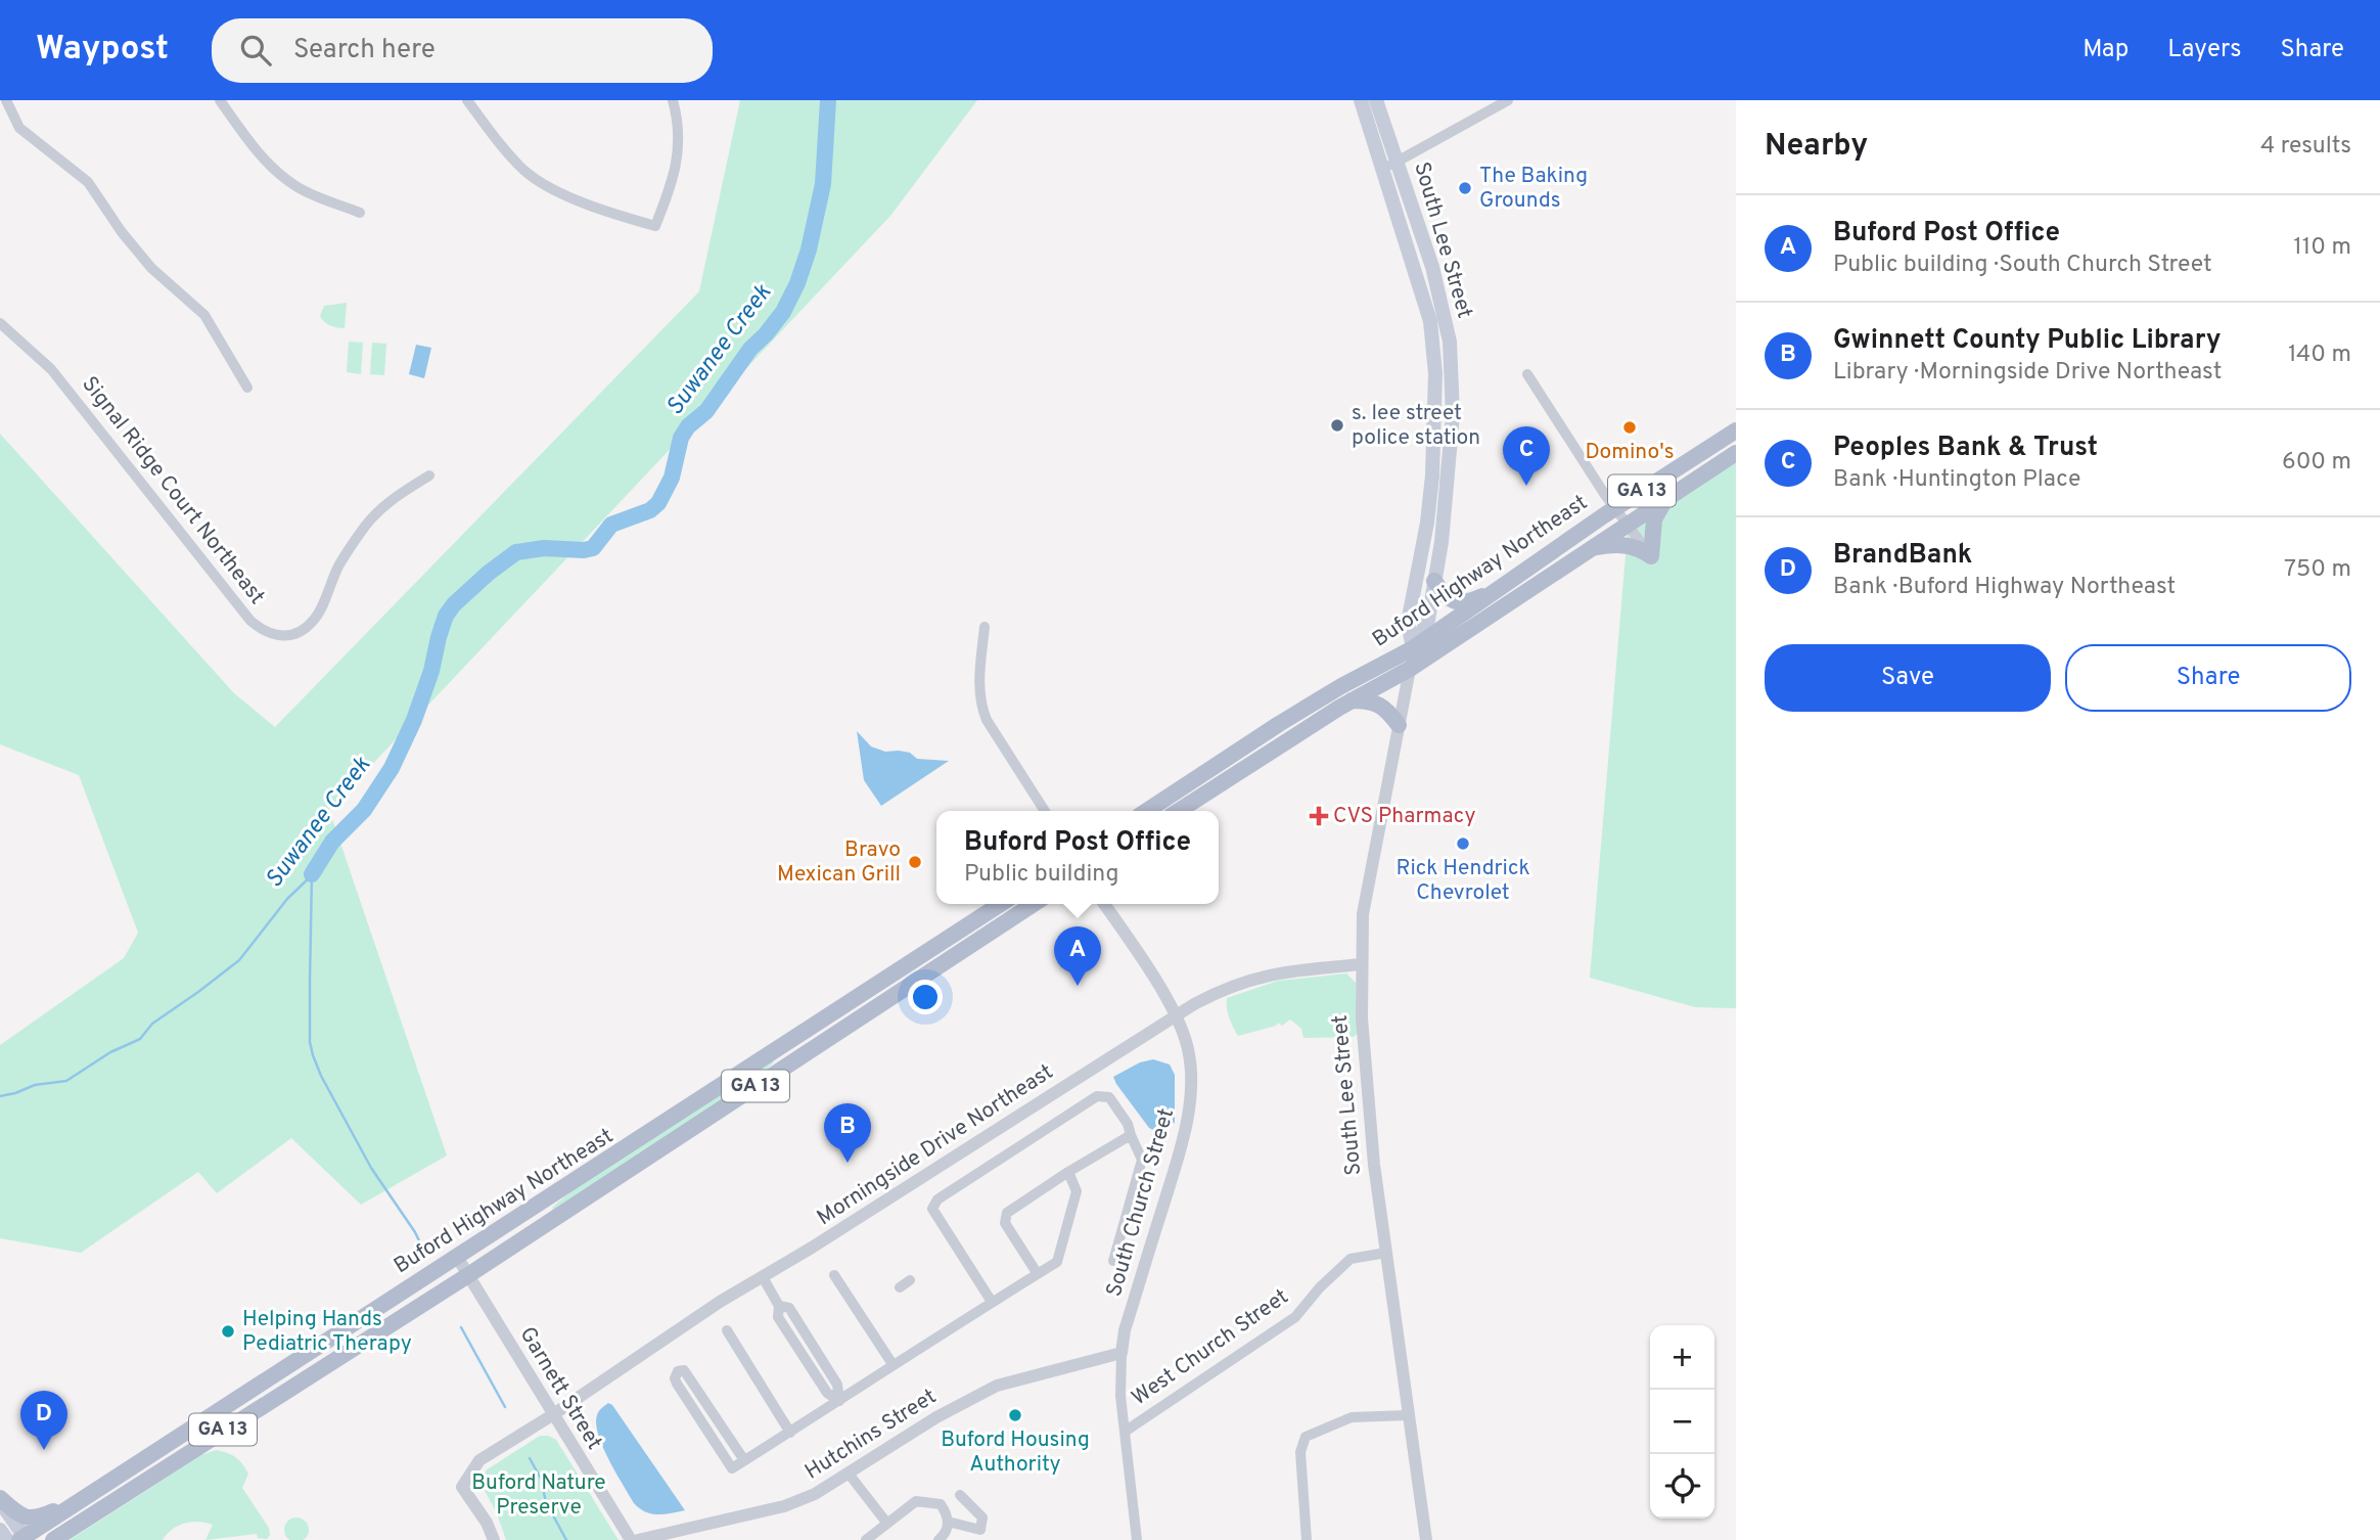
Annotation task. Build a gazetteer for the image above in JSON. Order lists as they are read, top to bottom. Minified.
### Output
{"streets":{"main road":["South Lee Street","GA 13","Buford Highway Northeast"],"street":["Signal Ridge Court Northeast","Morningside Drive Northeast","South Church Street","West Church Street","Garnett Street","Hutchins Street"]},"crossings":[["South Lee Street","GA 13"],["South Lee Street","Buford Highway Northeast"],["South Lee Street","Morningside Drive Northeast"],["South Lee Street","West Church Street"],["Buford Highway Northeast","Garnett Street"],["Morningside Drive Northeast","South Church Street"],["Morningside Drive Northeast","Garnett Street"],["South Church Street","West Church Street"],["South Church Street","Hutchins Street"]],"water":["Suwanee Creek"],"parks":["Buford Nature Preserve"],"places":{"other":["The Baking Grounds","s. lee street police station","Domino's","Rick Hendrick Chevrolet","Bravo Mexican Grill","Helping Hands Pediatric Therapy","Buford Housing Authority"],"health":["CVS Pharmacy"]},"page":{"header":"Waypost","search":"Search here","nav":["Map","Layers","Share"],"heading":["Nearby","4 results"],"list":[{"mark":"A","name":"Buford Post Office","note":"Public building · South Church Street","value":"110 m"},{"mark":"B","name":"Gwinnett County Public Library","note":"Library · Morningside Drive Northeast","value":"140 m"},{"mark":"C","name":"Peoples Bank & Trust","note":"Bank · Huntington Place","value":"600 m"},{"mark":"D","name":"BrandBank","note":"Bank · Buford Highway Northeast","value":"750 m"}],"pins":["C","A","B","D"],"buttons":["Save","Share"],"popup":["Buford Post Office","Public building"],"map_buttons":["+","−"]}}
